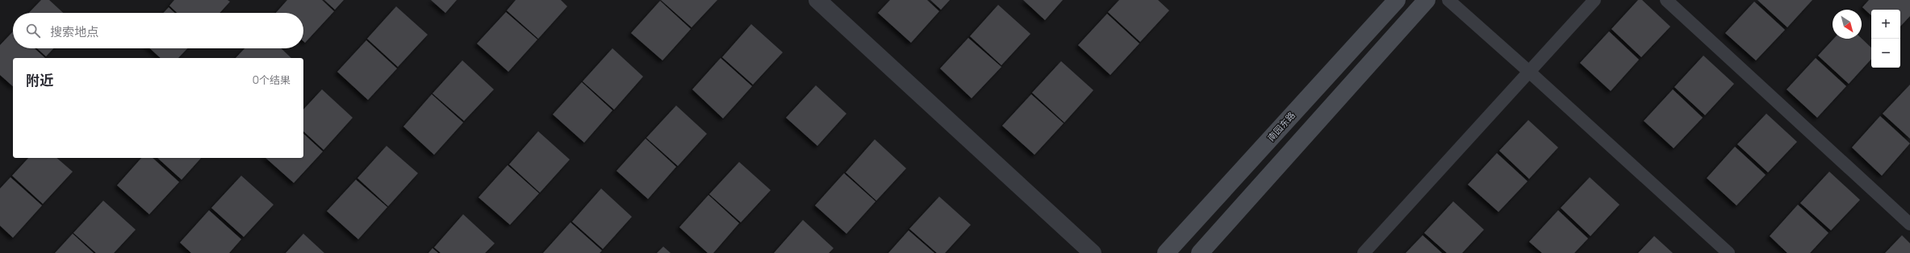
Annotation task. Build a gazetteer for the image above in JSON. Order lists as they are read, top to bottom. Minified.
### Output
{"streets":{"main road":["南园东路"]},"north":"bottom right","page":{"map_buttons":["+","−"],"search":"搜索地点","heading":["附近","0个结果"]}}
